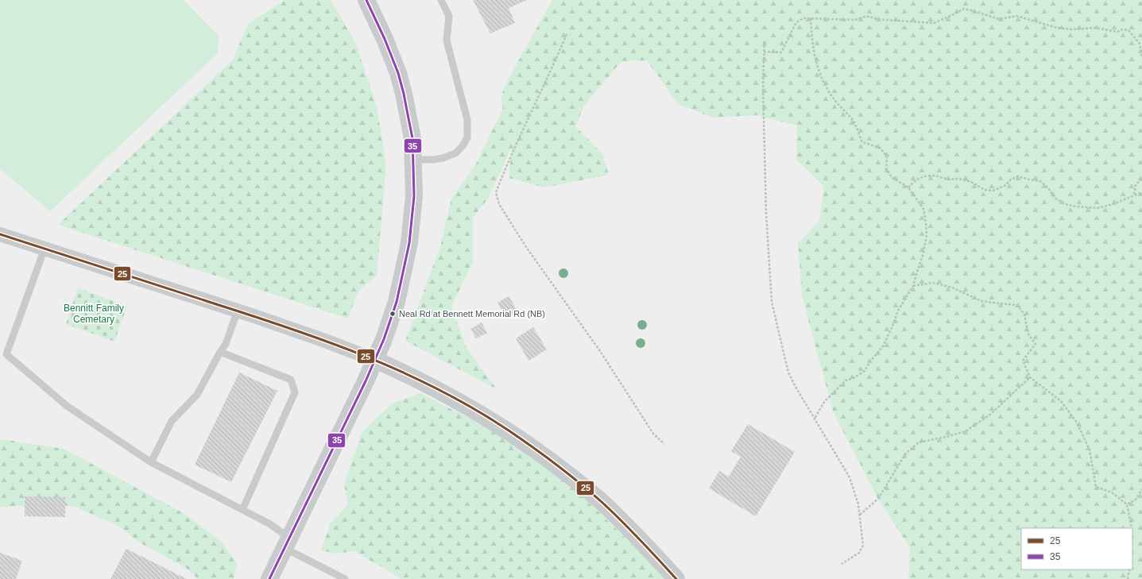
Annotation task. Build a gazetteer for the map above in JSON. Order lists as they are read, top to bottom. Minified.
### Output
{"parks":["Bennitt Family Cemetary"],"places":["Neal Rd at Bennett Memorial Rd (NB)"],"lines":["transit line 35","transit line 25"],"legend":["25","35"]}
